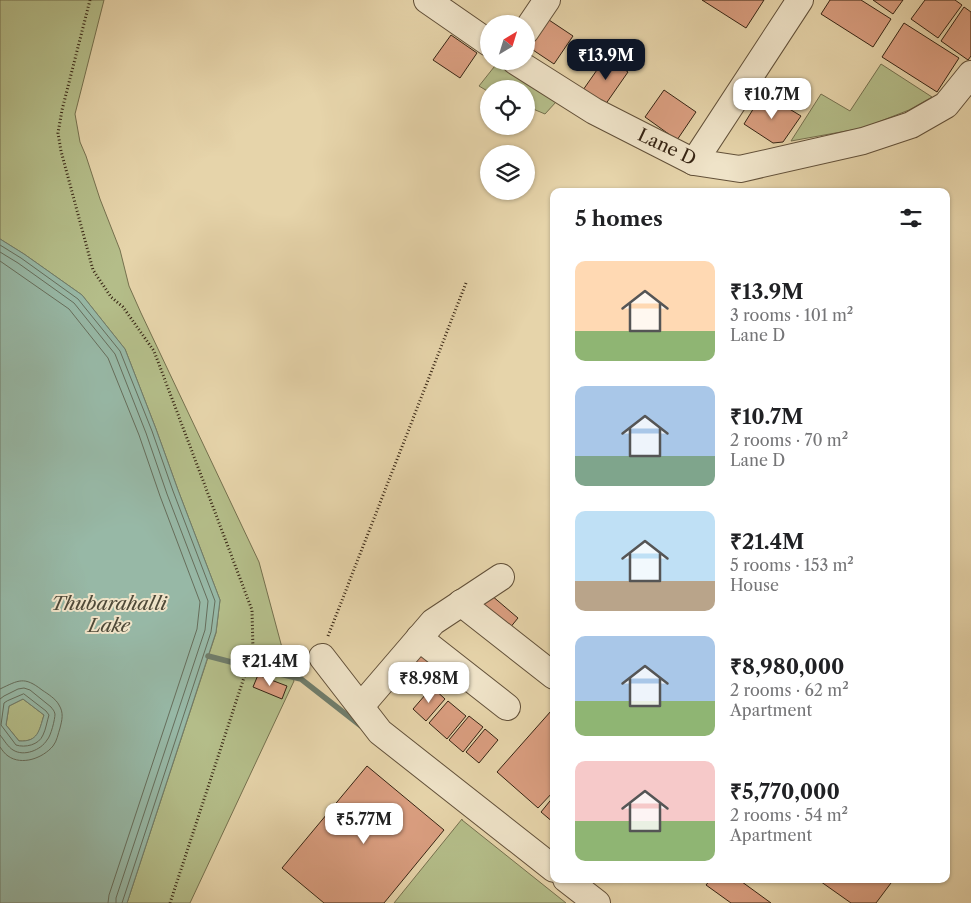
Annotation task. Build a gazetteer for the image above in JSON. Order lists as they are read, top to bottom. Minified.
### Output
{"streets":{"street":["Lane D"]},"water":["Thubarahalli Lake"],"north":"top right","page":{"price":["₹13.9M","₹10.7M","₹21.4M","₹8.98M","₹5.77M"],"heading":"5 homes","list":[{"name":"₹13.9M","note":"3 rooms · 101 m² · Lane D"},{"name":"₹10.7M","note":"2 rooms · 70 m² · Lane D"},{"name":"₹21.4M","note":"5 rooms · 153 m² · House"},{"name":"₹8,980,000","note":"2 rooms · 62 m² · Apartment"},{"name":"₹5,770,000","note":"2 rooms · 54 m² · Apartment"}]}}
